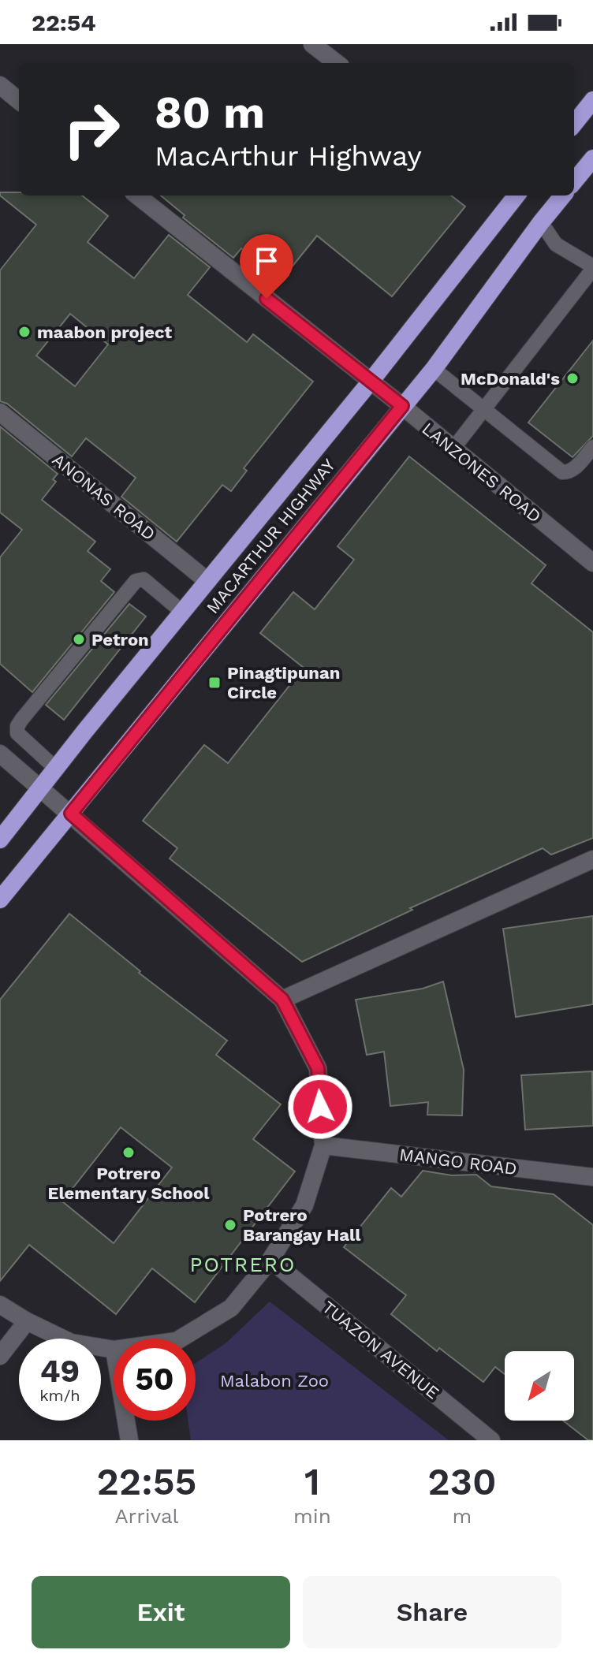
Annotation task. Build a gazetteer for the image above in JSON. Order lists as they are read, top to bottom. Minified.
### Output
{"streets":{"highway":["MACARTHUR HIGHWAY"],"street":["LANZONES ROAD","ANONAS ROAD","MANGO ROAD","TUAZON AVENUE"]},"crossings":[["LANZONES ROAD","MACARTHUR HIGHWAY"],["ANONAS ROAD","MACARTHUR HIGHWAY"]],"districts":["POTRERO"],"parks":["Malabon Zoo"],"places":{"other":["maabon project","McDonald's","Petron","Potrero Elementary School","Potrero Barangay Hall"],"transit":["Pinagtipunan Circle"]},"north":"bottom left","page":{"status":"22:54","turn":["80 m","MacArthur Highway"],"speed":"49 km/h","limit":"50","eta":["22:55","Arrival","1","min","230","m"],"buttons":["Exit","Share"]}}
